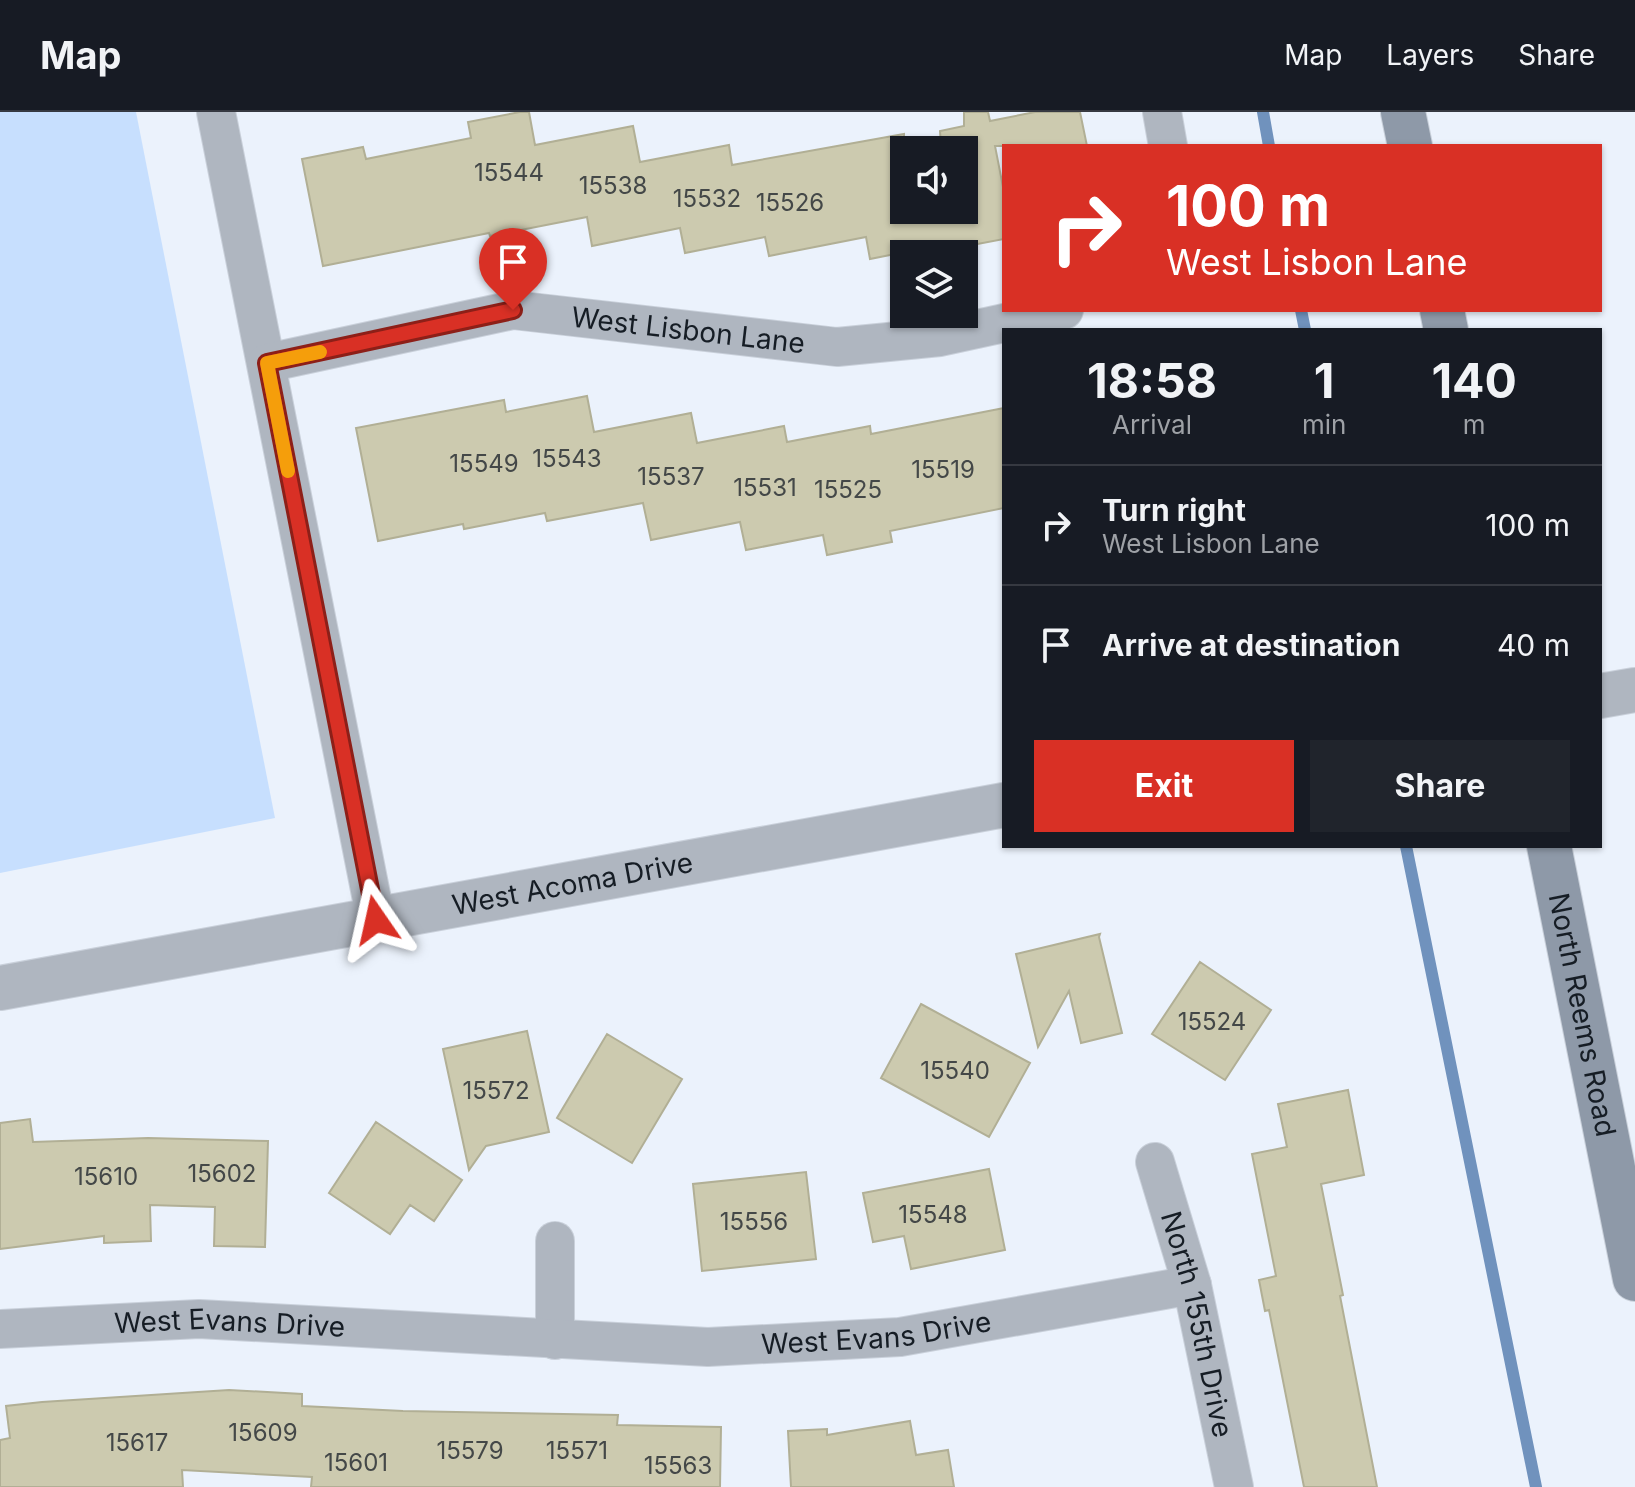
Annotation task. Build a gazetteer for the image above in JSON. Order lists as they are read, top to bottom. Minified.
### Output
{"streets":{"main road":["North Reems Road"],"street":["West Lisbon Lane","West Acoma Drive","North 155th Drive","West Evans Drive"]},"crossings":[["North 155th Drive","West Evans Drive"]],"house_numbers":["15544","15538","15532","15526","15543","15549","15519","15537","15531","15525","15524","15540","15572","15602","15610","15548","15556","15609","15617","15579","15571","15601","15563"],"page":{"header":"Map","nav":["Map","Layers","Share"],"turn":["100 m","West Lisbon Lane"],"eta":["18:58","Arrival","1","min","140","m"],"list":[{"name":"Turn right","note":"West Lisbon Lane","value":"100 m"},{"name":"Arrive at destination","value":"40 m"}],"buttons":["Exit","Share"]}}
